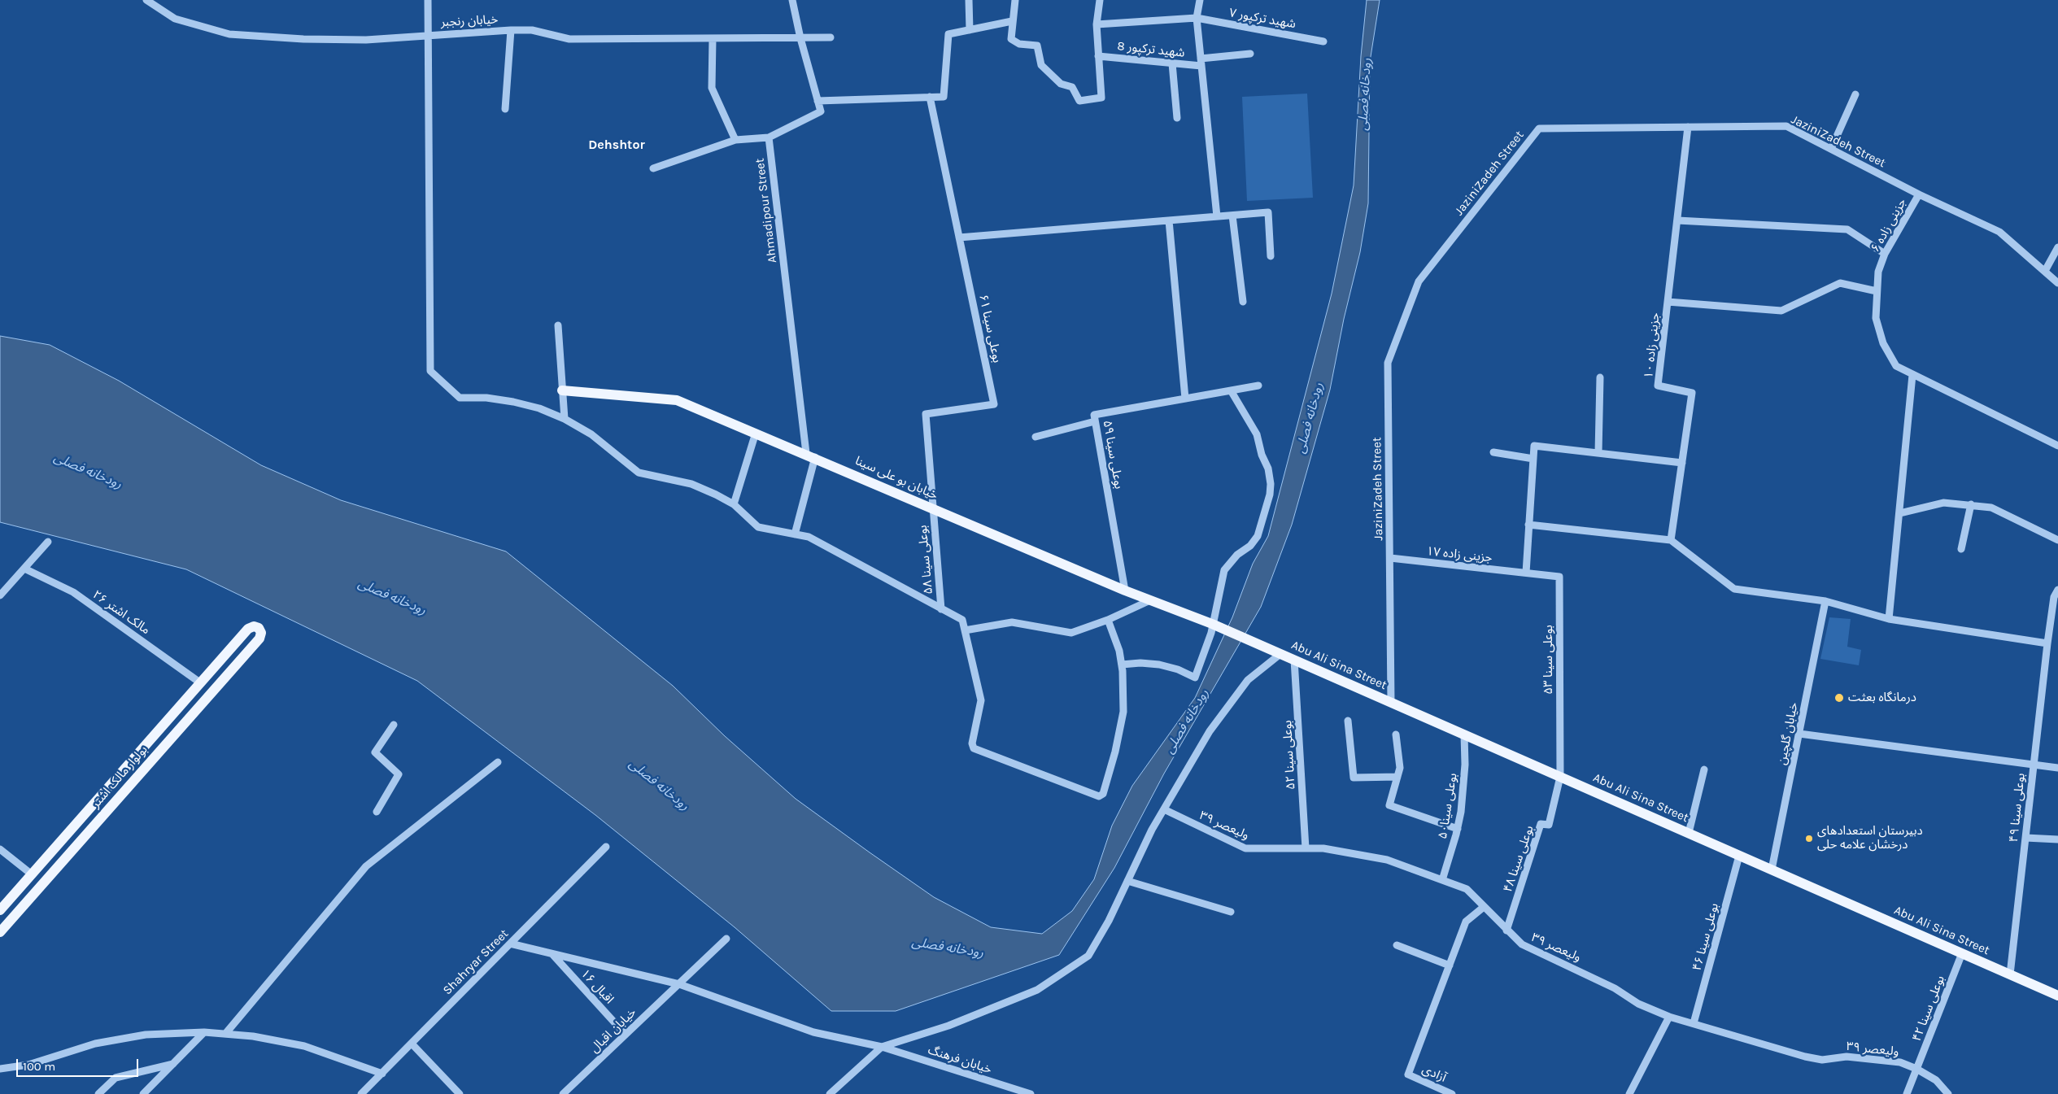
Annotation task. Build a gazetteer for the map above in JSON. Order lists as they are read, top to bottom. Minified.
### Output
{"streets":{"main road":["خیابان بو علی سینا","Abu Ali Sina Street","بولوار مالک اشتر"],"street":["شهید ترکپور ۷","خیابان رنجبر","شهید ترکپور 8","JaziniZadeh Street","Ahmadipour Street","جزینی زاده ۶","بوعلی سینا ۶۱","جزینی زاده ۱۰","بوعلی سینا ۵۹","جزینی زاده ۱۷","بوعلی سینا ۵۸","مالک اشتر ۲۶","بوعلی سینا ۵۳","خیابان گلچین","بوعلی سینا ۵۲","بوعلی سینا۵۰","بوعلی سینا ۴۹","ولیعصر ۳۹","بوعلی سینا ۴۸","بوعلی سینا ۴۶","Shahryar Street","اقبال ۱۶","بوعلی سینا ۴۲","خیابان اقبال","خیابان فرهنگ","آزادی"]},"crossings":[["JaziniZadeh Street","جزینی زاده ۶"],["JaziniZadeh Street","جزینی زاده ۱۰"],["JaziniZadeh Street","جزینی زاده ۱۷"],["JaziniZadeh Street","Abu Ali Sina Street"],["Ahmadipour Street","خیابان بو علی سینا"],["بوعلی سینا ۶۱","خیابان بو علی سینا"],["بوعلی سینا ۶۱","بوعلی سینا ۵۸"],["بوعلی سینا ۵۹","خیابان بو علی سینا"],["خیابان بو علی سینا","بوعلی سینا ۵۸"],["خیابان بو علی سینا","Abu Ali Sina Street"],["جزینی زاده ۱۷","بوعلی سینا ۵۳"],["مالک اشتر ۲۶","بولوار مالک اشتر"],["بوعلی سینا ۵۳","Abu Ali Sina Street"],["بوعلی سینا ۵۳","بوعلی سینا ۴۸"],["Abu Ali Sina Street","خیابان گلچین"],["Abu Ali Sina Street","بوعلی سینا ۵۲"],["Abu Ali Sina Street","بوعلی سینا۵۰"],["Abu Ali Sina Street","بوعلی سینا ۴۹"],["Abu Ali Sina Street","بوعلی سینا ۴۸"],["Abu Ali Sina Street","بوعلی سینا ۴۶"],["Abu Ali Sina Street","بوعلی سینا ۴۲"],["بوعلی سینا ۵۲","ولیعصر ۳۹"],["بوعلی سینا۵۰","ولیعصر ۳۹"],["ولیعصر ۳۹","بوعلی سینا ۴۸"],["ولیعصر ۳۹","بوعلی سینا ۴۶"],["ولیعصر ۳۹","بوعلی سینا ۴۲"],["Shahryar Street","خیابان فرهنگ"],["اقبال ۱۶","خیابان اقبال"],["اقبال ۱۶","خیابان فرهنگ"],["خیابان اقبال","خیابان فرهنگ"]],"districts":["Dehshtor"],"water":["رودخانه فصلی"],"places":["درمانگاه بعثت","دبیرستان استعدادهای درخشان علامه حلی"],"scale_bar":"100 m"}
